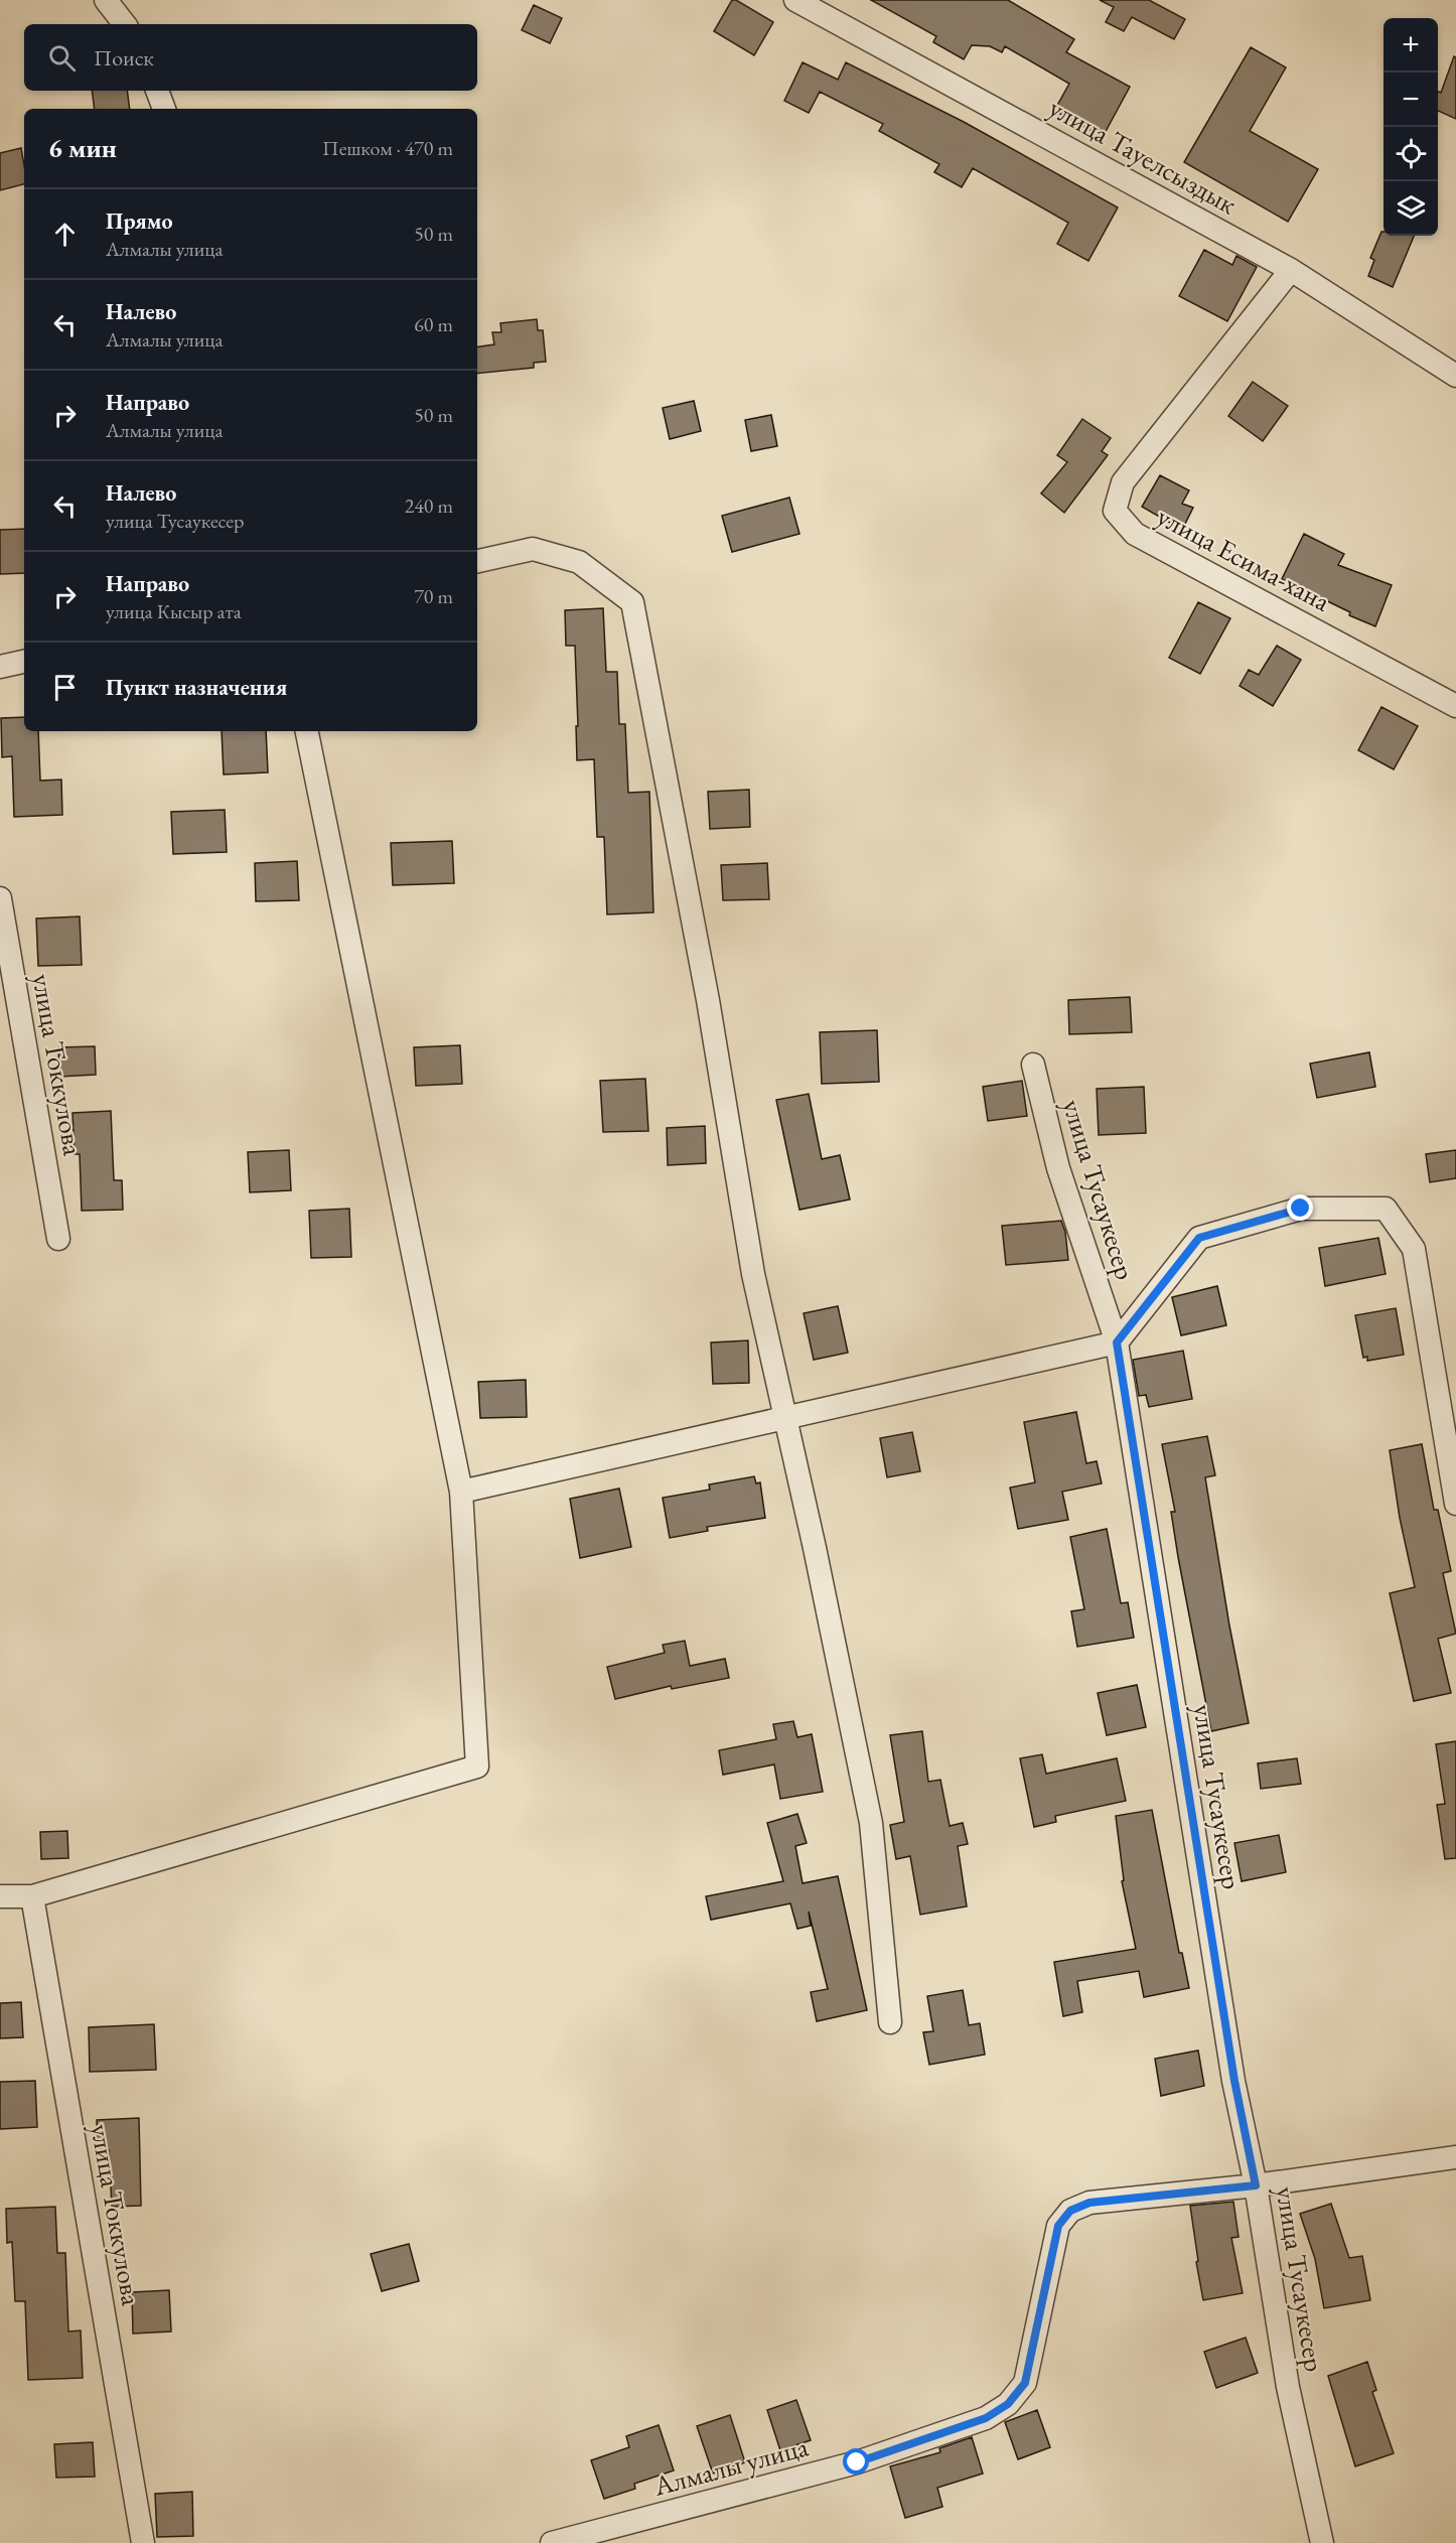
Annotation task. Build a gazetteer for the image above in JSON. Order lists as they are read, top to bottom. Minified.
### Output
{"streets":{"street":["улица Тауелсыздык","улица Есима-хана","улица Токкулова","улица Тусаукесер","Алмалы улица"]},"crossings":[["улица Тауелсыздык","улица Есима-хана"],["улица Тусаукесер","Алмалы улица"]],"page":{"map_buttons":["+","−"],"search":"Поиск","heading":["6 мин","Пешком · 470 m"],"list":[["Прямо","Алмалы улица","50 m"],["Налево","Алмалы улица","60 m"],["Направо","Алмалы улица","50 m"],["Налево","улица Тусаукесер","240 m"],["Направо","улица Кысыр ата","70 m"],"Пункт назначения"]}}
